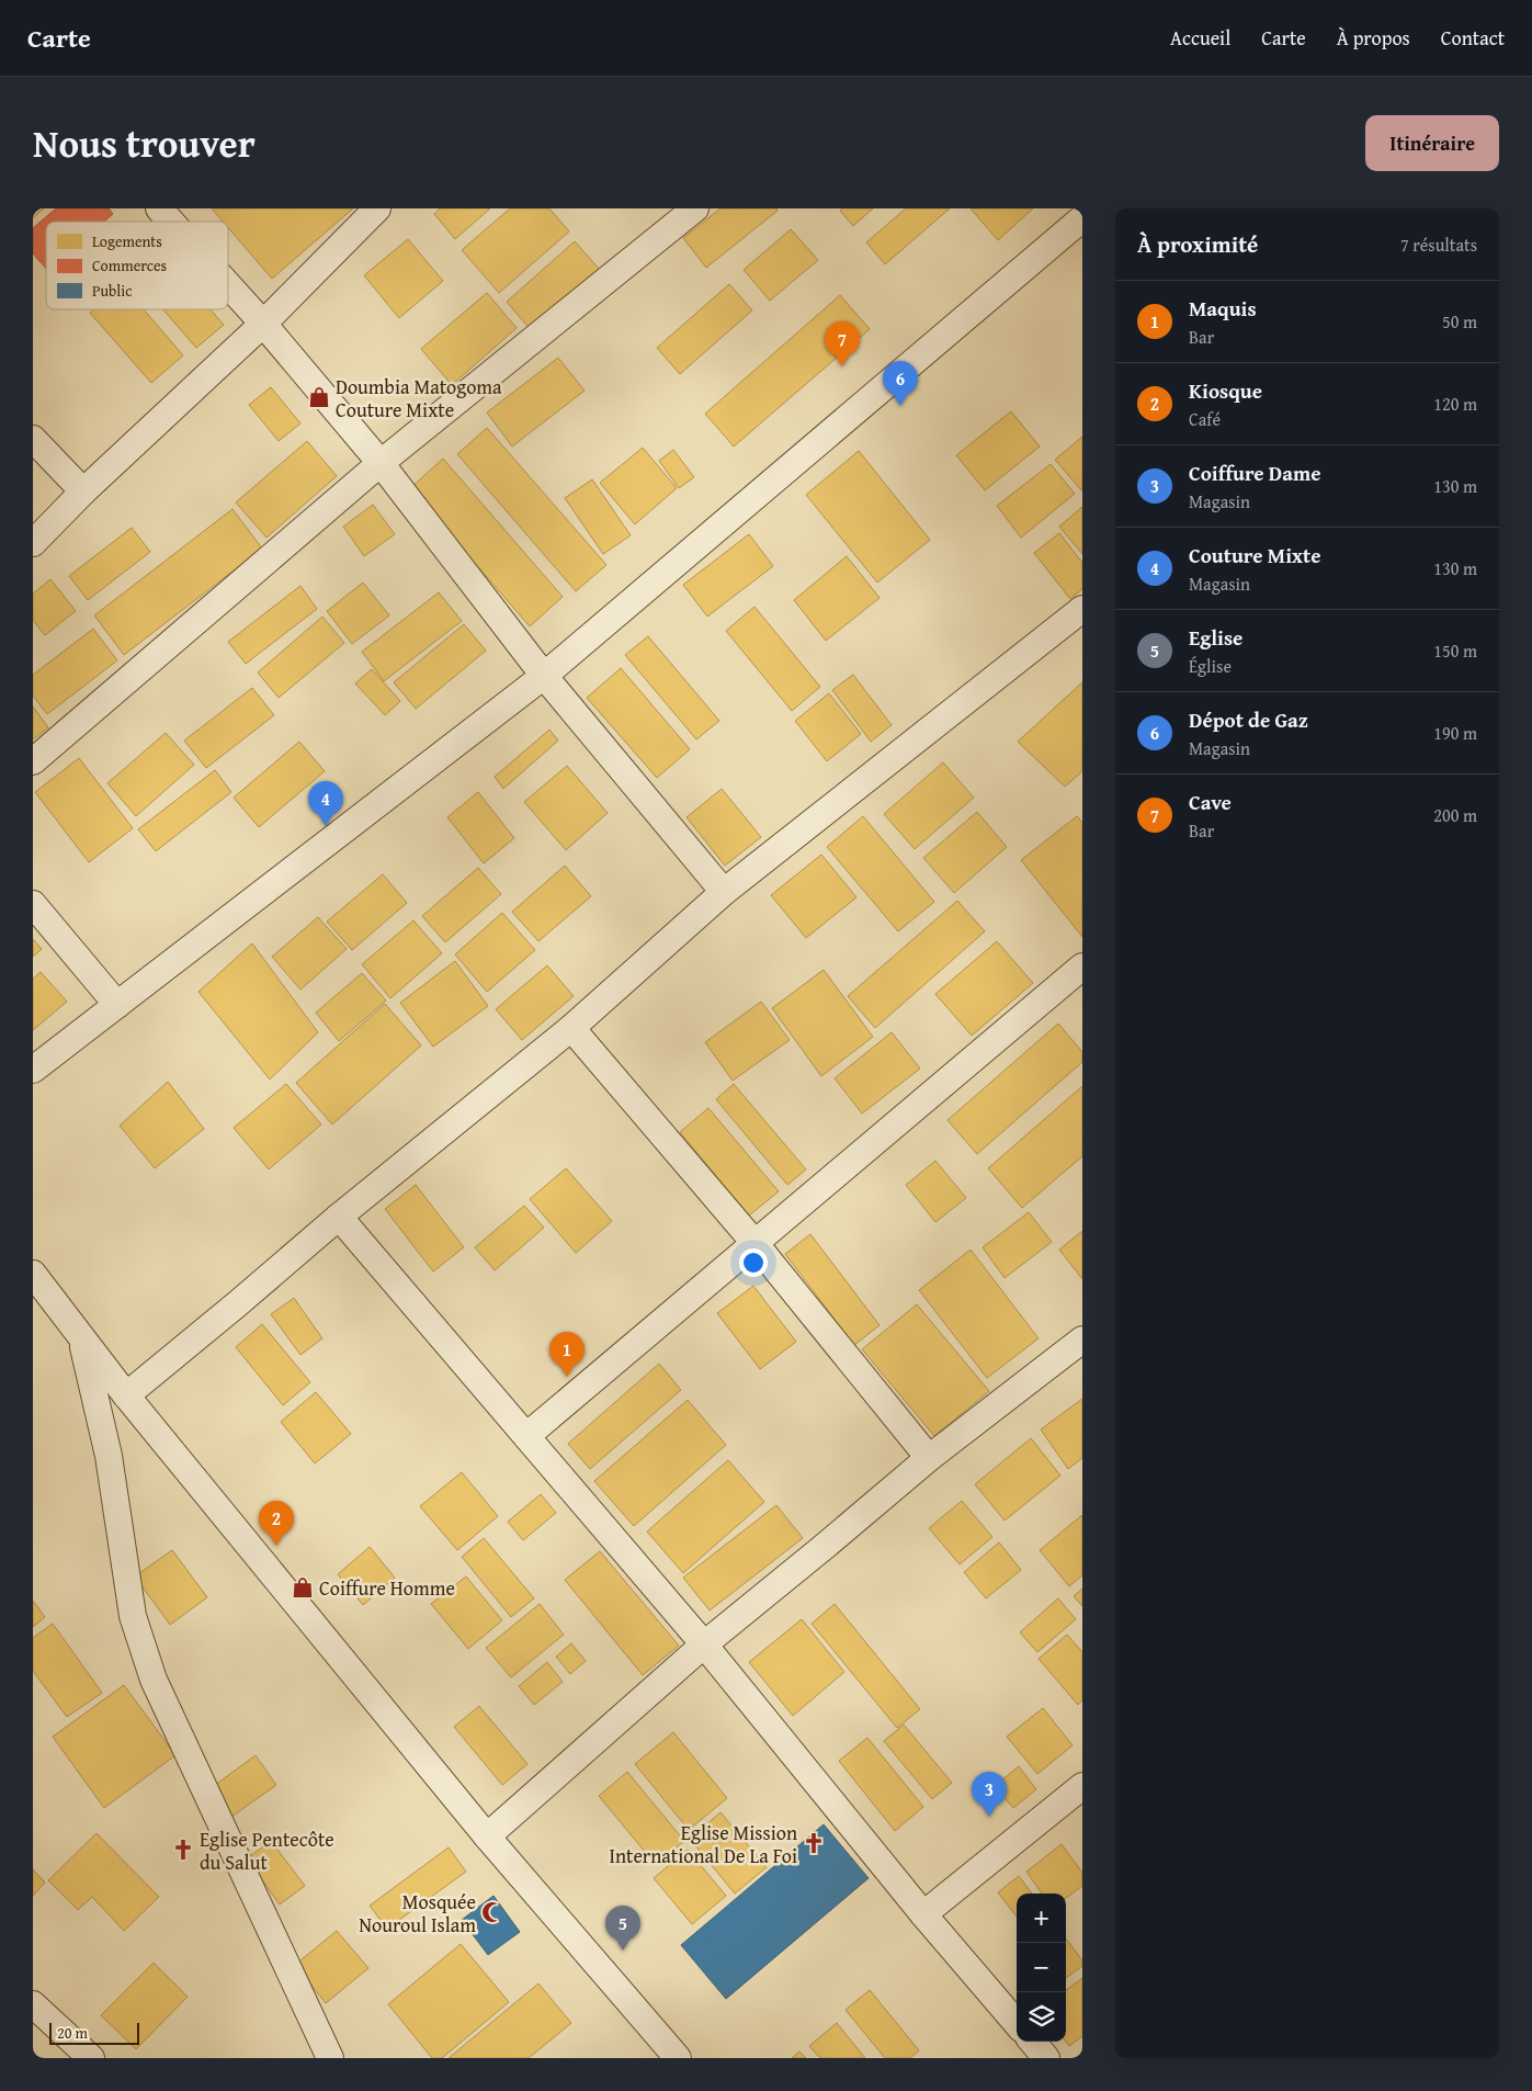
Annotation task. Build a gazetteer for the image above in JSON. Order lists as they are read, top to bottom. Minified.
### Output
{"places":{"shop":["Doumbia Matogoma Couture Mixte","Coiffure Homme"],"church":["Eglise Mission International De La Foi","Eglise Pentecôte du Salut"],"mosque":["Mosquée Nouroul Islam"]},"legend":["Logements","Commerces","Public"],"scale_bar":"20 m","page":{"header":"Carte","nav":["Accueil","Carte","À propos","Contact"],"title":"Nous trouver","buttons":"Itinéraire","heading":["À proximité","7 résultats"],"list":[{"mark":"1","name":"Maquis","note":"Bar","value":"50 m"},{"mark":"2","name":"Kiosque","note":"Café","value":"120 m"},{"mark":"3","name":"Coiffure Dame","note":"Magasin","value":"130 m"},{"mark":"4","name":"Couture Mixte","note":"Magasin","value":"130 m"},{"mark":"5","name":"Eglise","note":"Église","value":"150 m"},{"mark":"6","name":"Dépot de Gaz","note":"Magasin","value":"190 m"},{"mark":"7","name":"Cave","note":"Bar","value":"200 m"}],"pins":["7","6","4","1","2","3","5"],"map_buttons":["+","−"],"scale":"20 m"}}
